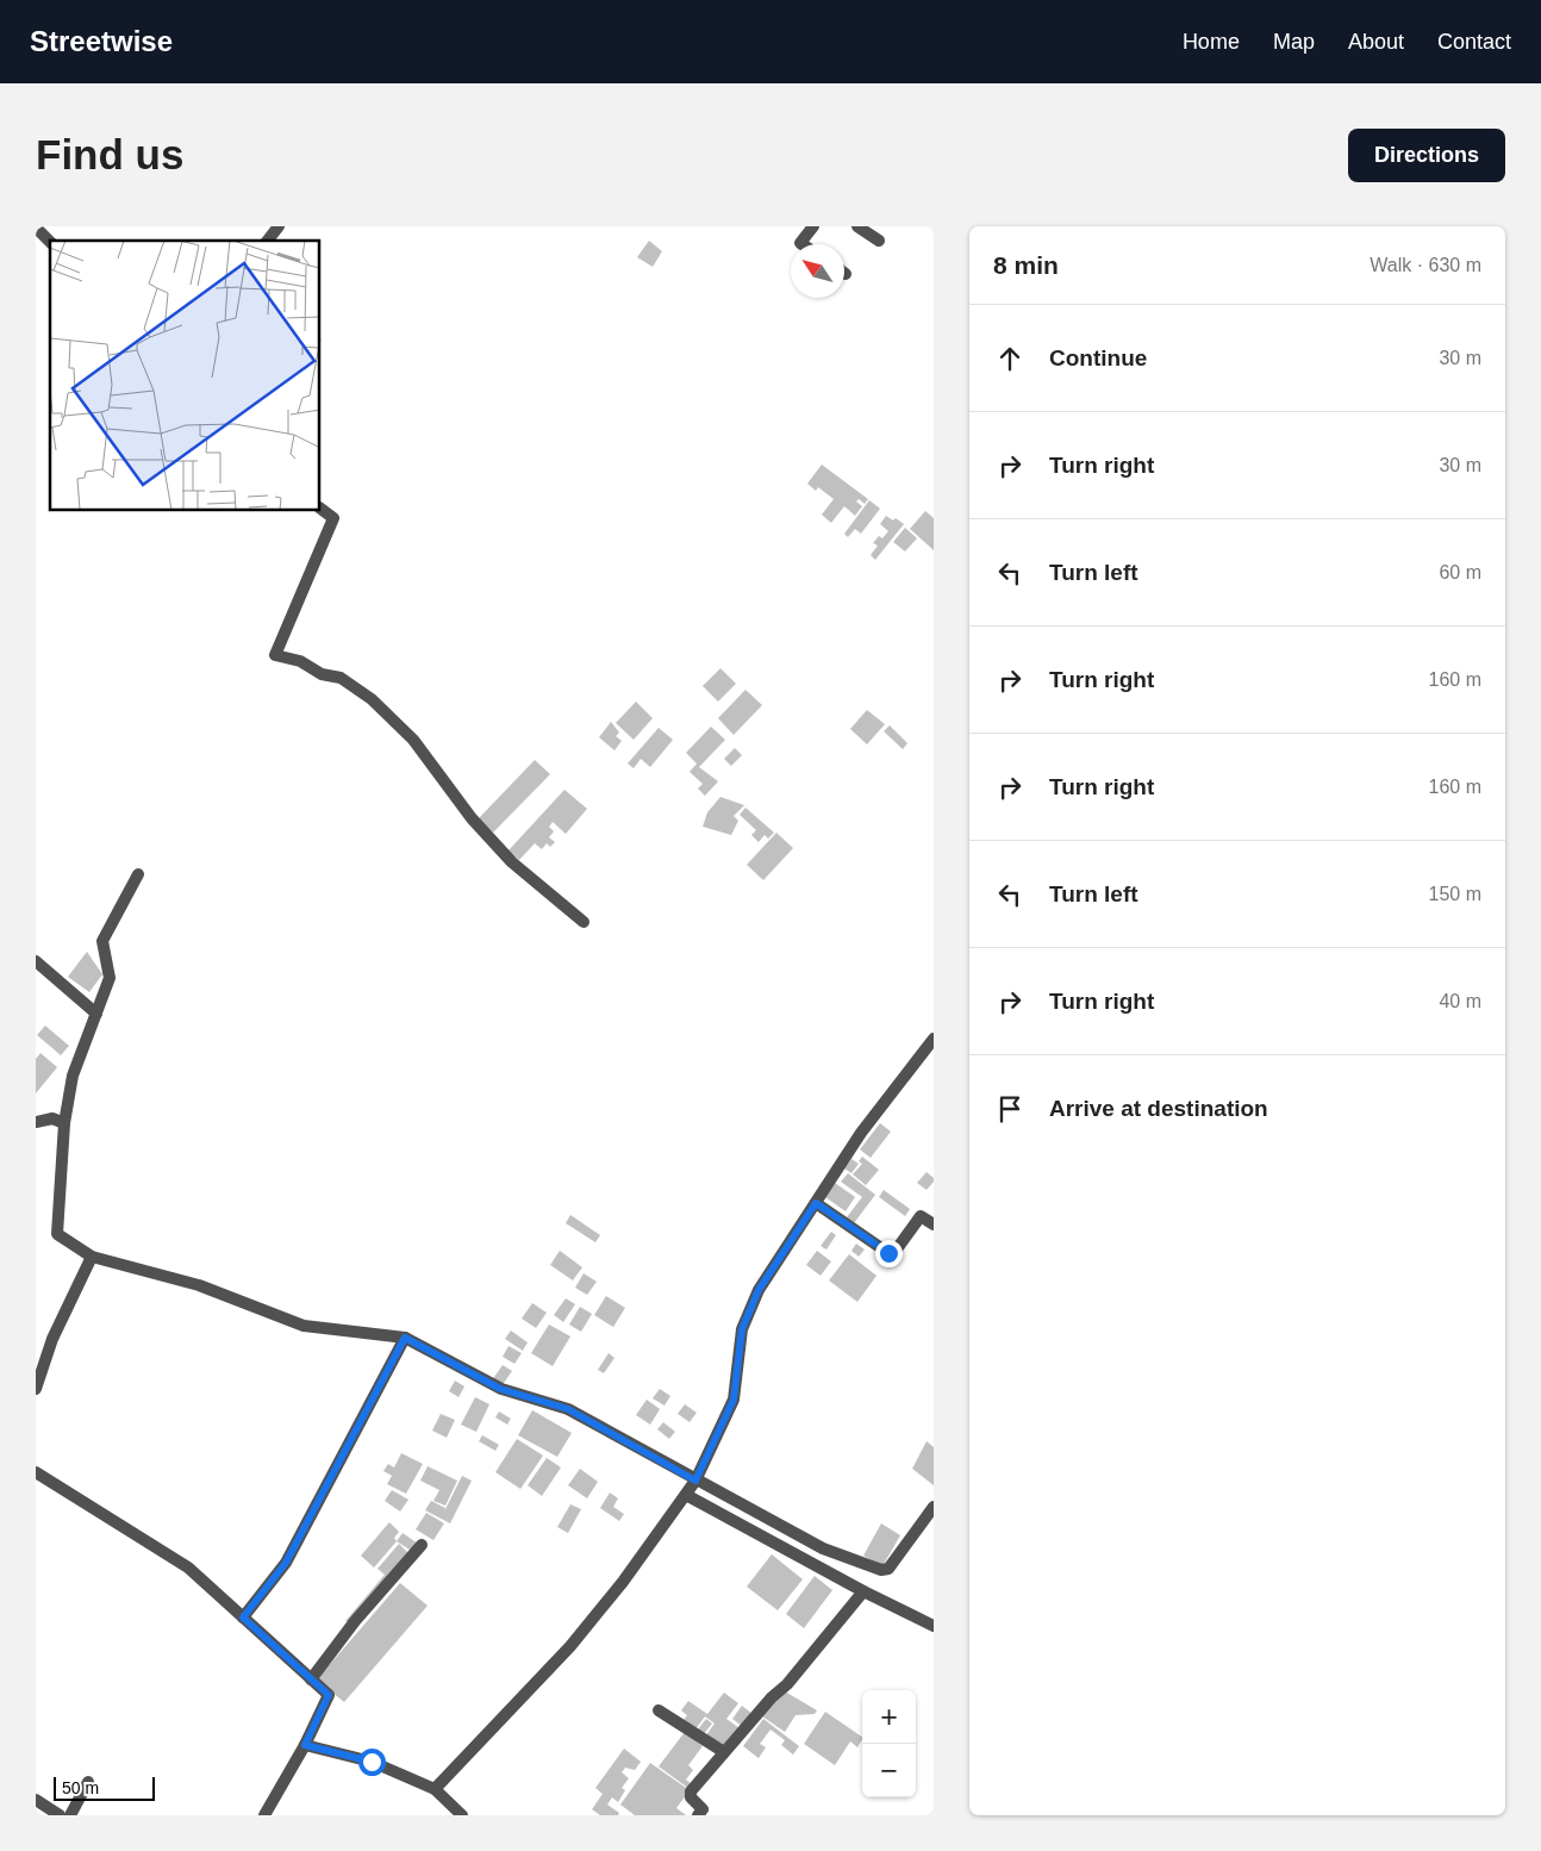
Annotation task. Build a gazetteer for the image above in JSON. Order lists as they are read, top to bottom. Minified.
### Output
{"scale_bar":"50 m","north":"top left","page":{"header":"Streetwise","nav":["Home","Map","About","Contact"],"buttons":"Directions","title":"Find us","heading":["8 min","Walk · 630 m"],"list":[["Continue","30 m"],["Turn right","30 m"],["Turn left","60 m"],["Turn right","160 m"],["Turn right","160 m"],["Turn left","150 m"],["Turn right","40 m"],"Arrive at destination"],"map_buttons":["+","−"],"scale":"50 m"}}
